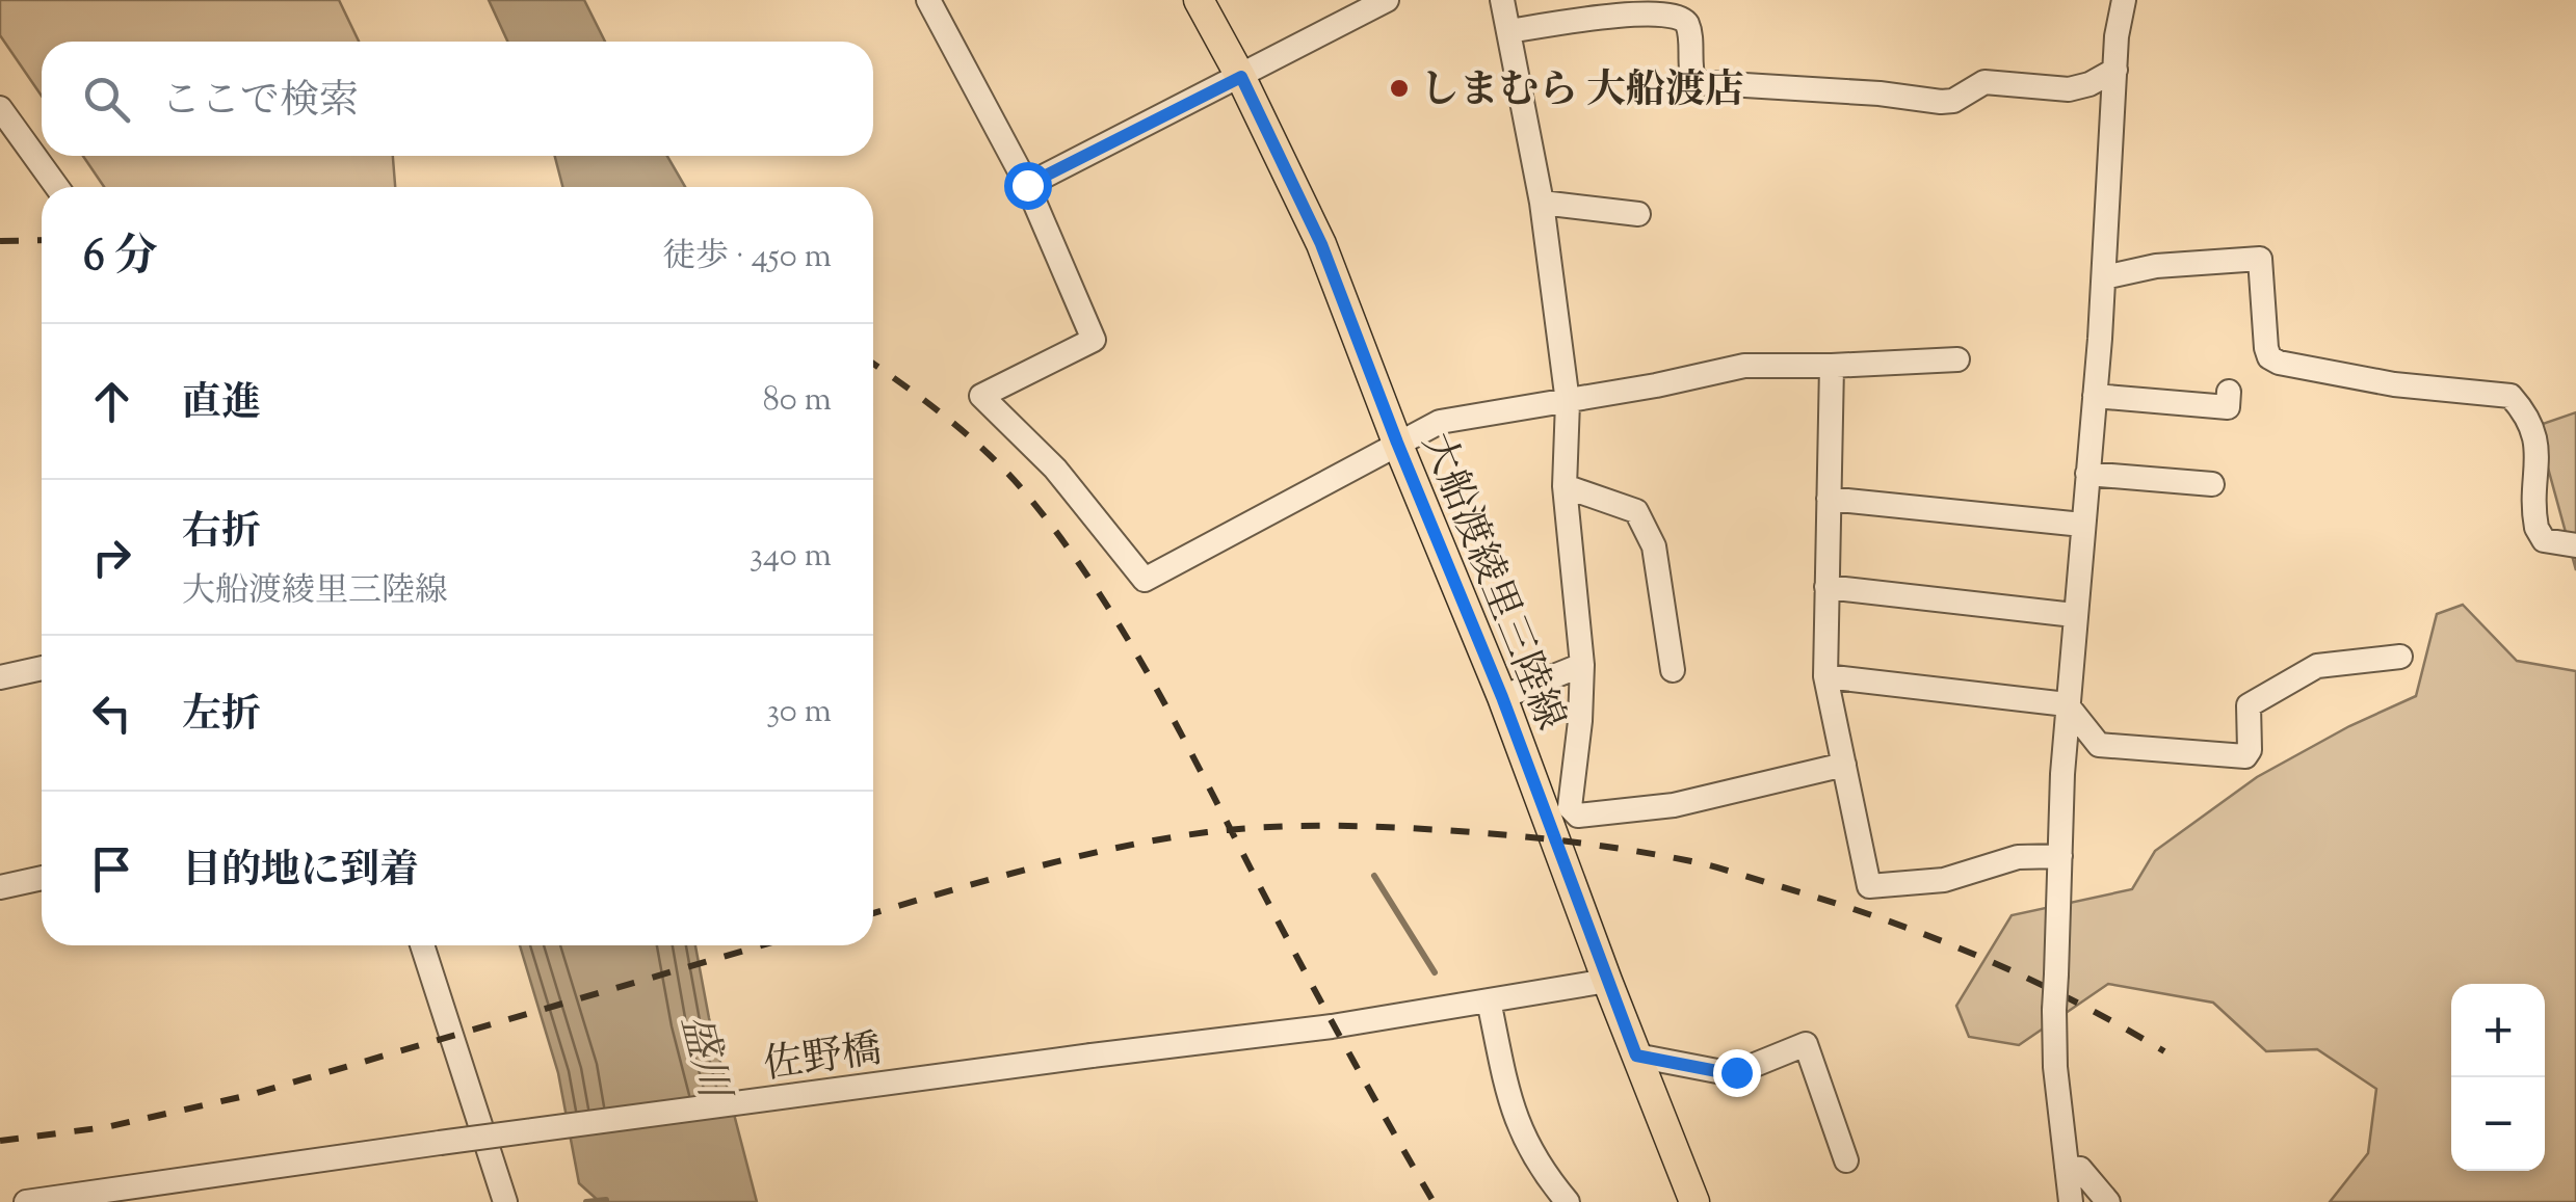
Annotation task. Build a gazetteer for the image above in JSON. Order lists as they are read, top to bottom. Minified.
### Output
{"streets":{"main road":["大船渡綾里三陸線"],"street":["佐野橋"]},"crossings":[["大船渡綾里三陸線","佐野橋"]],"water":["盛川"],"places":["しまむら 大船渡店"],"page":{"search":"ここで検索","heading":["6 分","徒歩 · 450 m"],"list":[["直進","80 m"],["右折","大船渡綾里三陸線","340 m"],["左折","30 m"],"目的地に到着"],"map_buttons":["+","−"]}}
